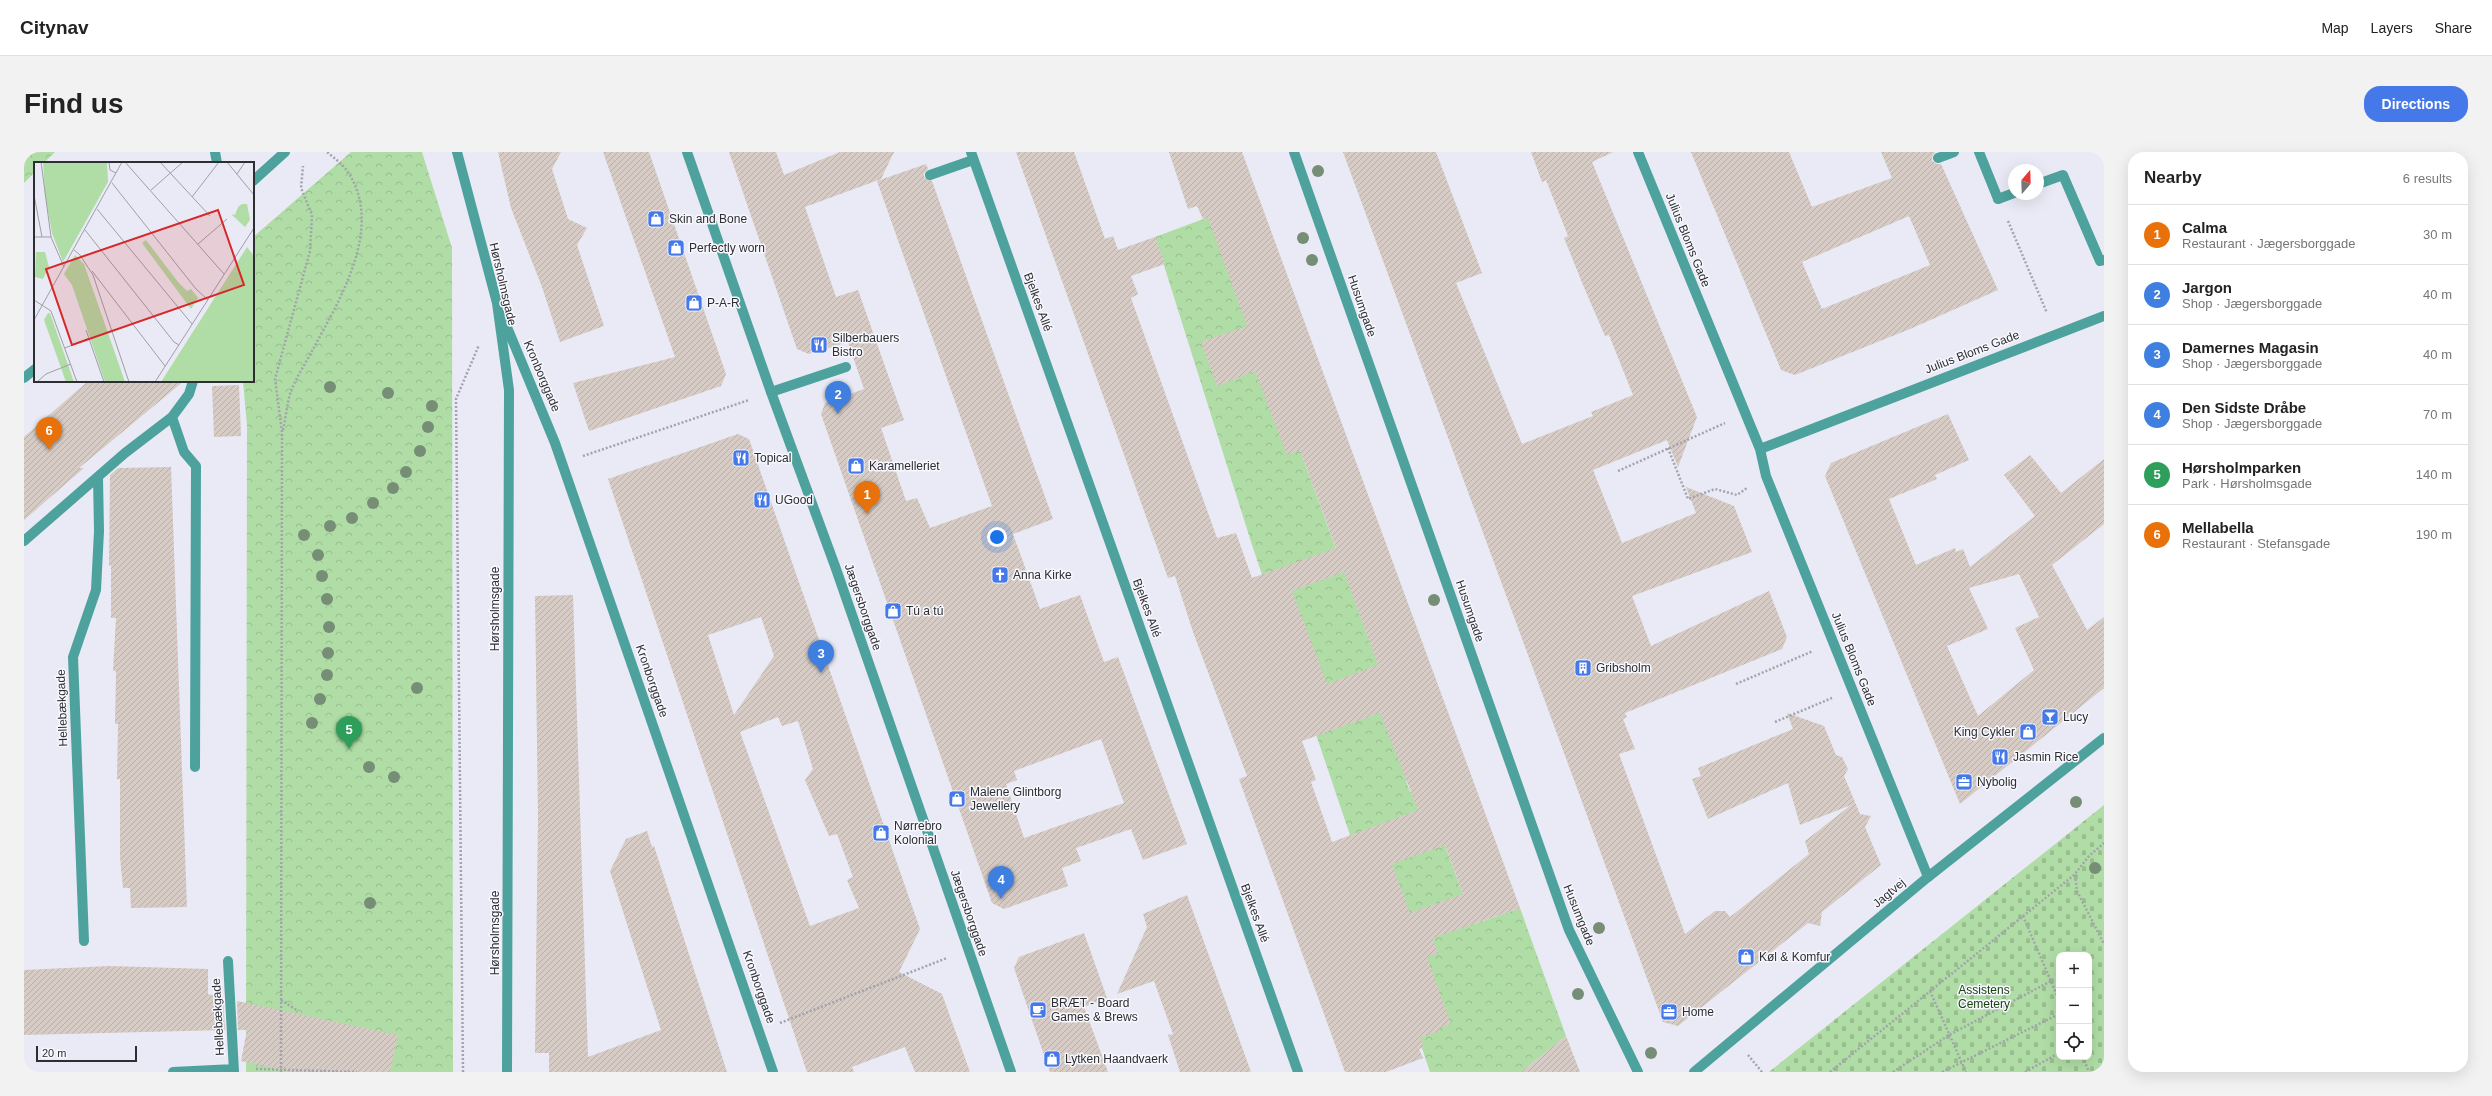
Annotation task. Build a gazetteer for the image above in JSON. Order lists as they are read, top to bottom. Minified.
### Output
{"streets":{"street":["Julius Bloms Gade","Hørsholmsgade","Bjelkes Allé","Husumgade","Kronborggade","Jægersborggade","Hellebækgade","Jagtvej"]},"crossings":[["Julius Bloms Gade","Jagtvej"],["Hørsholmsgade","Kronborggade"]],"parks":["Assistens Cemetery"],"places":{"shop":["Skin and Bone","Perfectly worn","P-A-R","Karamelleriet","Tú a tú","King Cykler","Malene Glintborg Jewellery","Nørrebro Kolonial","Køl & Komfur","Lytken Haandvaerk"],"restaurant":["Silberbauers Bistro","Topical","UGood","Jasmin Rice"],"church":["Anna Kirke"],"building":["Gribsholm"],"bar":["Lucy"],"office":["Nybolig","Home"],"cafe":["BRÆT - Board Games & Brews"]},"scale_bar":"20 m","north":"top","page":{"header":"Citynav","nav":["Map","Layers","Share"],"buttons":"Directions","title":"Find us","heading":["Nearby","6 results"],"list":[{"mark":"1","name":"Calma","note":"Restaurant · Jægersborggade","value":"30 m"},{"mark":"2","name":"Jargon","note":"Shop · Jægersborggade","value":"40 m"},{"mark":"3","name":"Damernes Magasin","note":"Shop · Jægersborggade","value":"40 m"},{"mark":"4","name":"Den Sidste Dråbe","note":"Shop · Jægersborggade","value":"70 m"},{"mark":"5","name":"Hørsholmparken","note":"Park · Hørsholmsgade","value":"140 m"},{"mark":"6","name":"Mellabella","note":"Restaurant · Stefansgade","value":"190 m"}],"pins":["2","6","1","3","5","4"],"map_buttons":["+","−"],"scale":"20 m"}}
